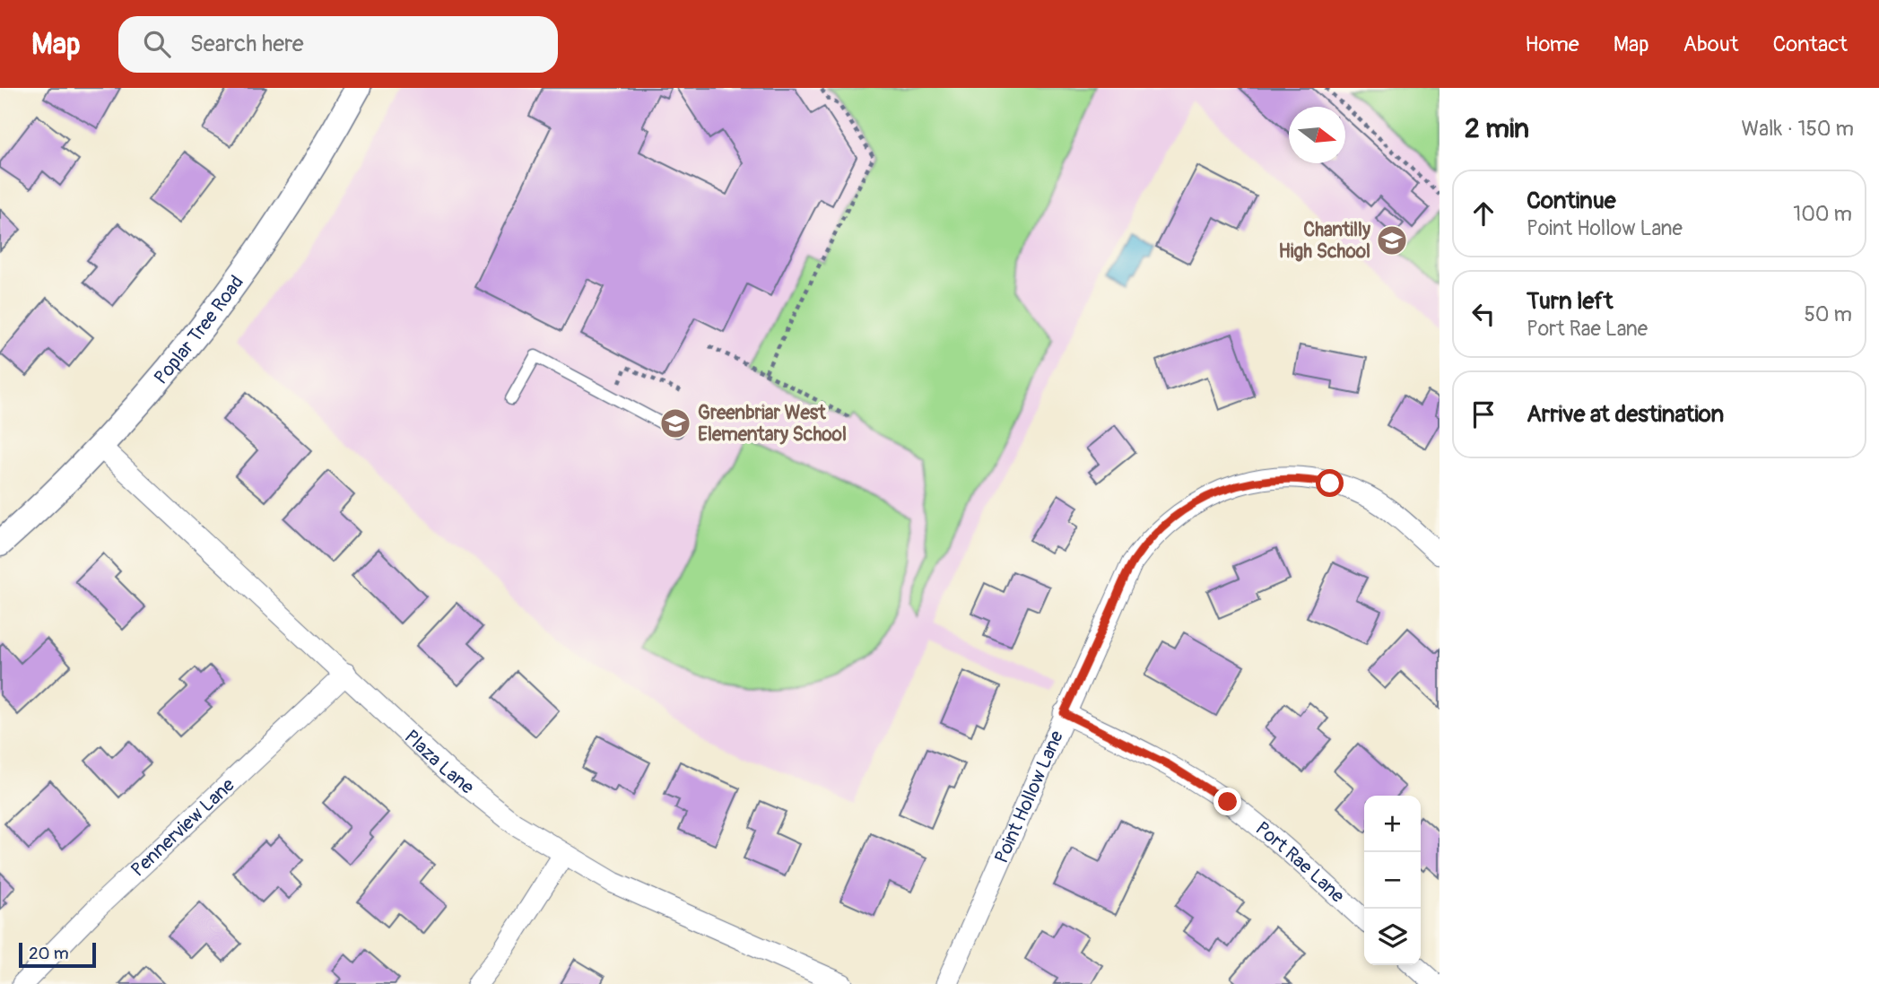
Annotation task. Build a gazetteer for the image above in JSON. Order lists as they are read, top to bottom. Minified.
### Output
{"streets":{"street":["Poplar Tree Road","Plaza Lane","Point Hollow Lane","Pennerview Lane","Port Rae Lane"]},"crossings":[["Poplar Tree Road","Plaza Lane"],["Plaza Lane","Pennerview Lane"],["Point Hollow Lane","Port Rae Lane"]],"places":{"school or university":["Chantilly High School","Greenbriar West Elementary School"]},"scale_bar":"20 m","north":"right","page":{"header":"Map","search":"Search here","nav":["Home","Map","About","Contact"],"heading":["2 min","Walk · 150 m"],"list":[["Continue","Point Hollow Lane","100 m"],["Turn left","Port Rae Lane","50 m"],"Arrive at destination"],"map_buttons":["+","−"],"scale":"20 m"}}
